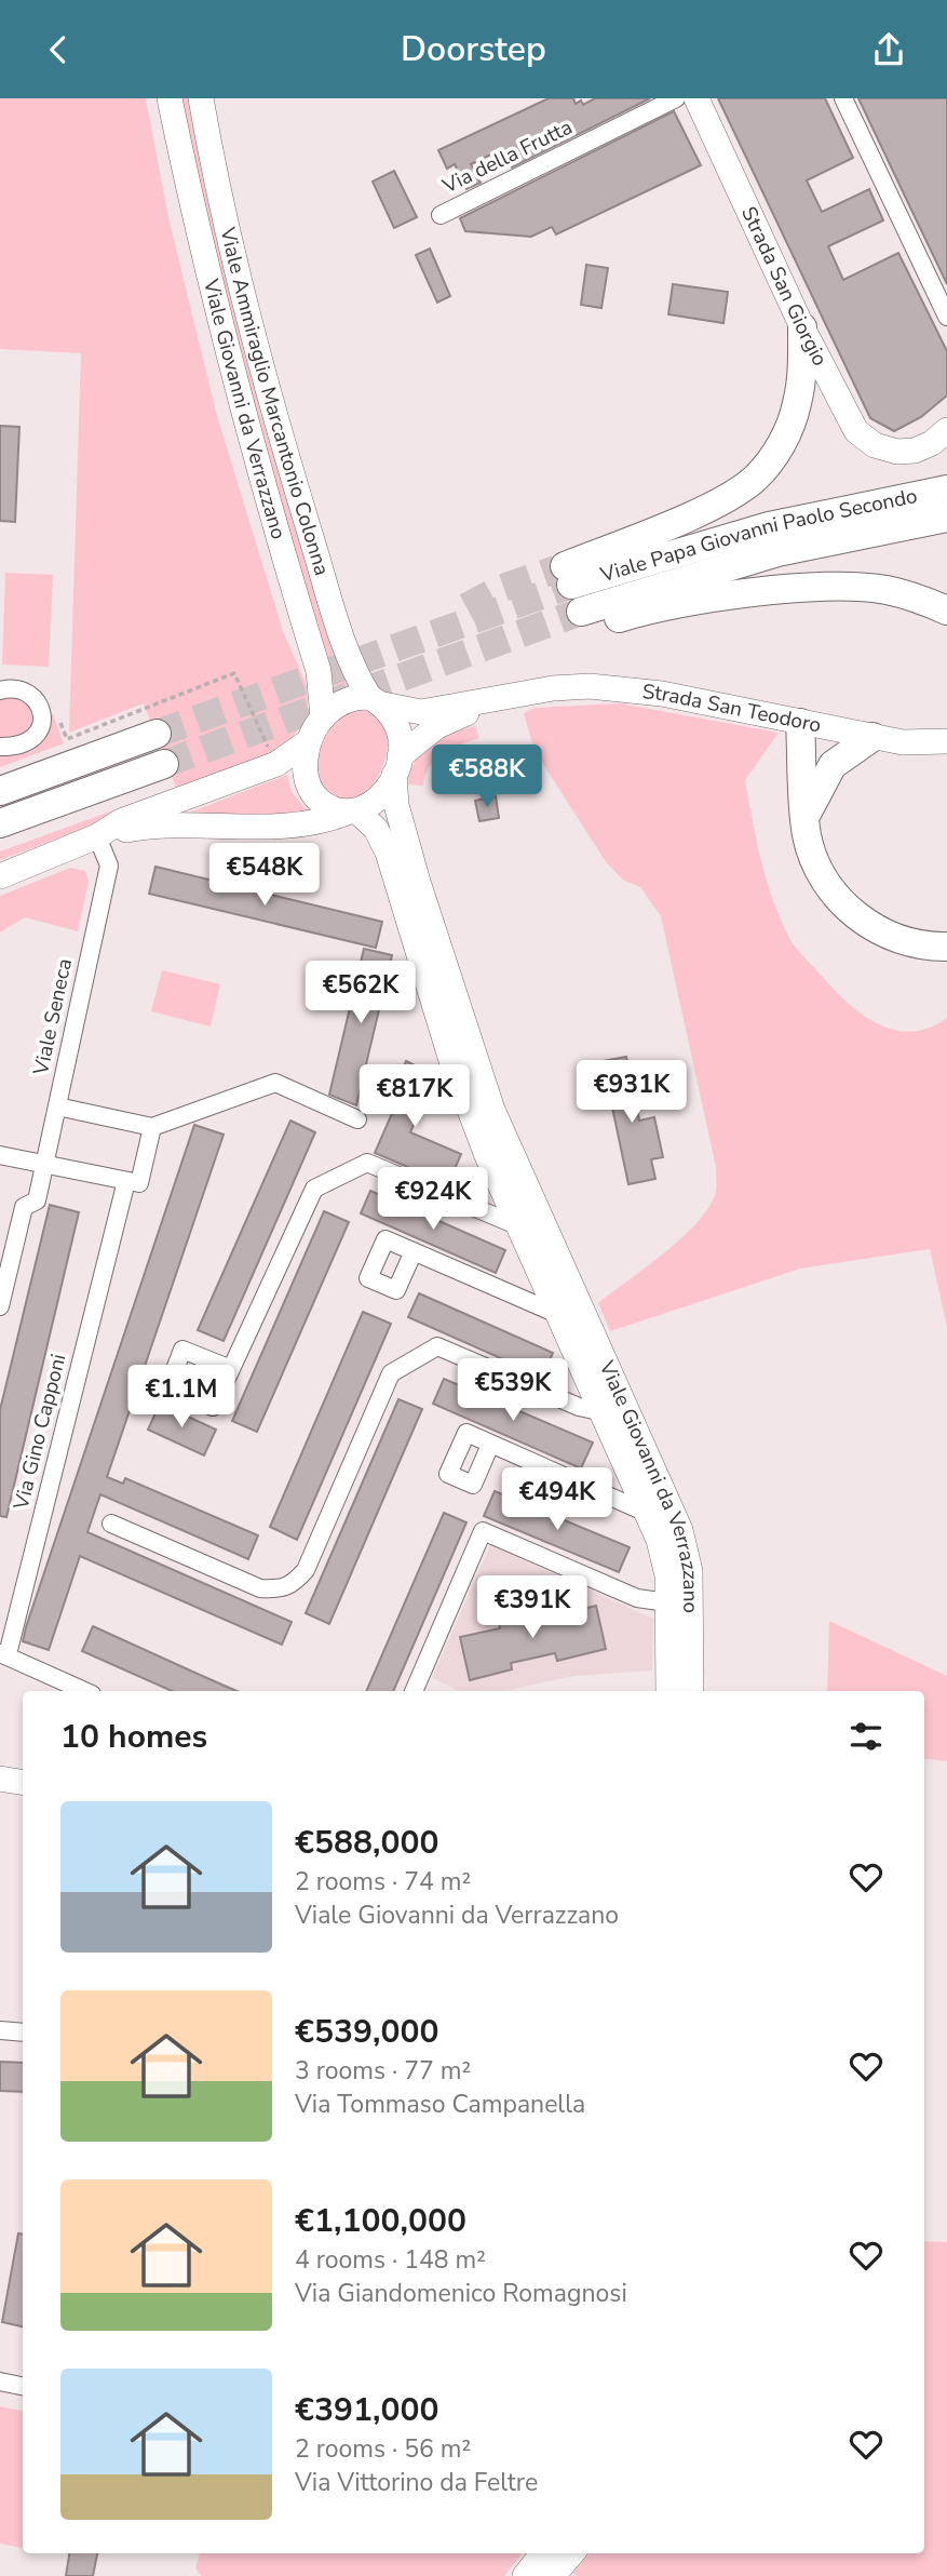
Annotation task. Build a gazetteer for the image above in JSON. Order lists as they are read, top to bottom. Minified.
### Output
{"streets":{"main road":["Strada San Giorgio","Viale Ammiraglio Marcantonio Colonna","Viale Giovanni da Verrazzano","Viale Papa Giovanni Paolo Secondo","Strada San Teodoro"],"street":["Via della Frutta","Viale Seneca","Via Gino Capponi"]},"crossings":[["Strada San Giorgio","Viale Papa Giovanni Paolo Secondo"],["Viale Ammiraglio Marcantonio Colonna","Viale Giovanni da Verrazzano"],["Viale Ammiraglio Marcantonio Colonna","Strada San Teodoro"],["Viale Giovanni da Verrazzano","Strada San Teodoro"]],"page":{"header":"Doorstep","price":["€588K","€548K","€562K","€931K","€817K","€924K","€539K","€1.1M","€494K","€391K"],"heading":"10 homes","list":[{"name":"€588,000","note":"2 rooms · 74 m² · Viale Giovanni da Verrazzano"},{"name":"€539,000","note":"3 rooms · 77 m² · Via Tommaso Campanella"},{"name":"€1,100,000","note":"4 rooms · 148 m² · Via Giandomenico Romagnosi"},{"name":"€391,000","note":"2 rooms · 56 m² · Via Vittorino da Feltre"}]}}
